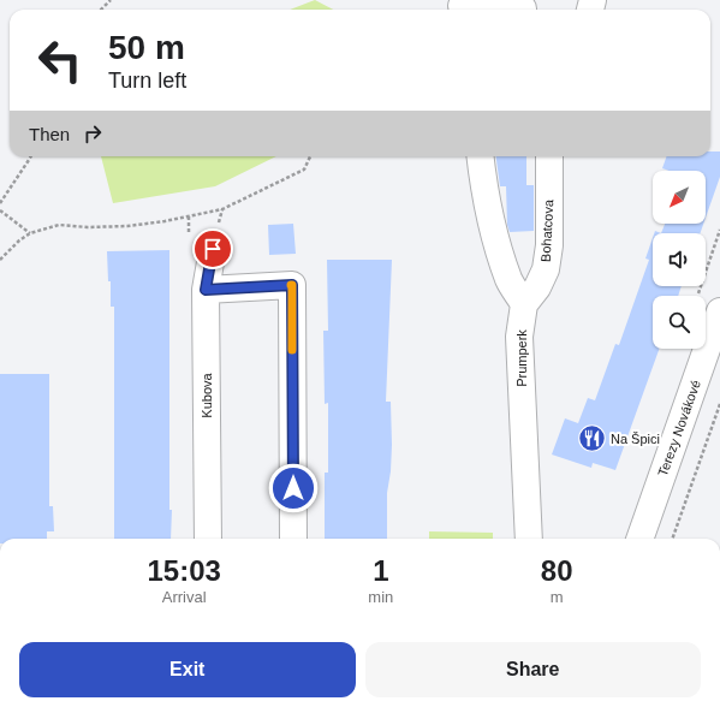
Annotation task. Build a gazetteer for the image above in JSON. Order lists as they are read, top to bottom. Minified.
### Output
{"streets":{"street":["Bohatcova","Prumperk","Kubova","Terezy Novákové"]},"crossings":[["Bohatcova","Prumperk"]],"places":{"restaurant":["Na Špici"]},"north":"bottom left","page":{"turn":["50 m","Turn left"],"then":"Then","eta":["15:03","Arrival","1","min","80","m"],"buttons":["Exit","Share"]}}
